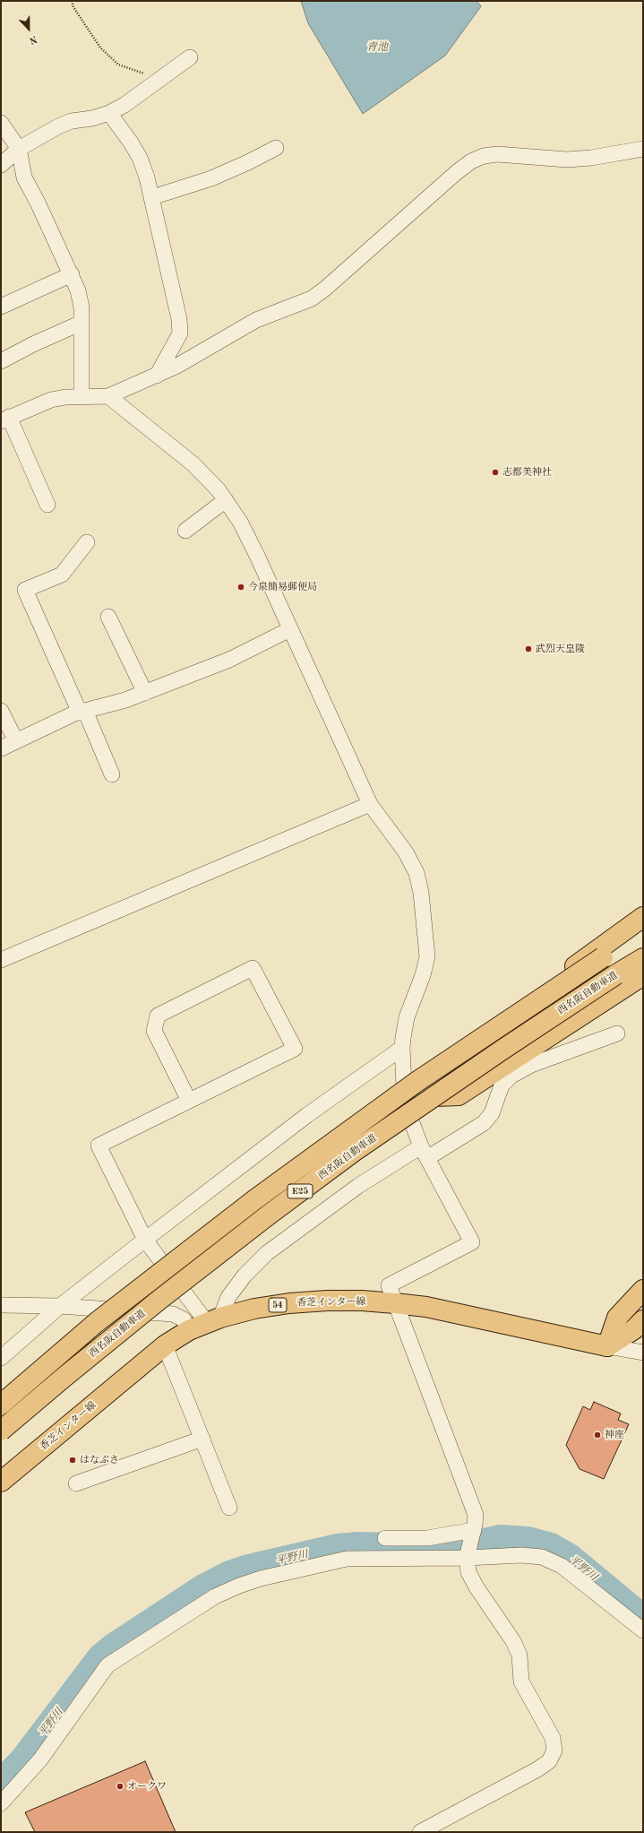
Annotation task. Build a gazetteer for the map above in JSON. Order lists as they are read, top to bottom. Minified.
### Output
{"streets":{"main road":["西名阪自動車道","E25","香芝インター線","54"]},"water":["青池","平野川"],"places":["志都美神社","今泉簡易郵便局","武烈天皇陵","神座","はなぶさ","オークワ"],"north":"bottom"}
